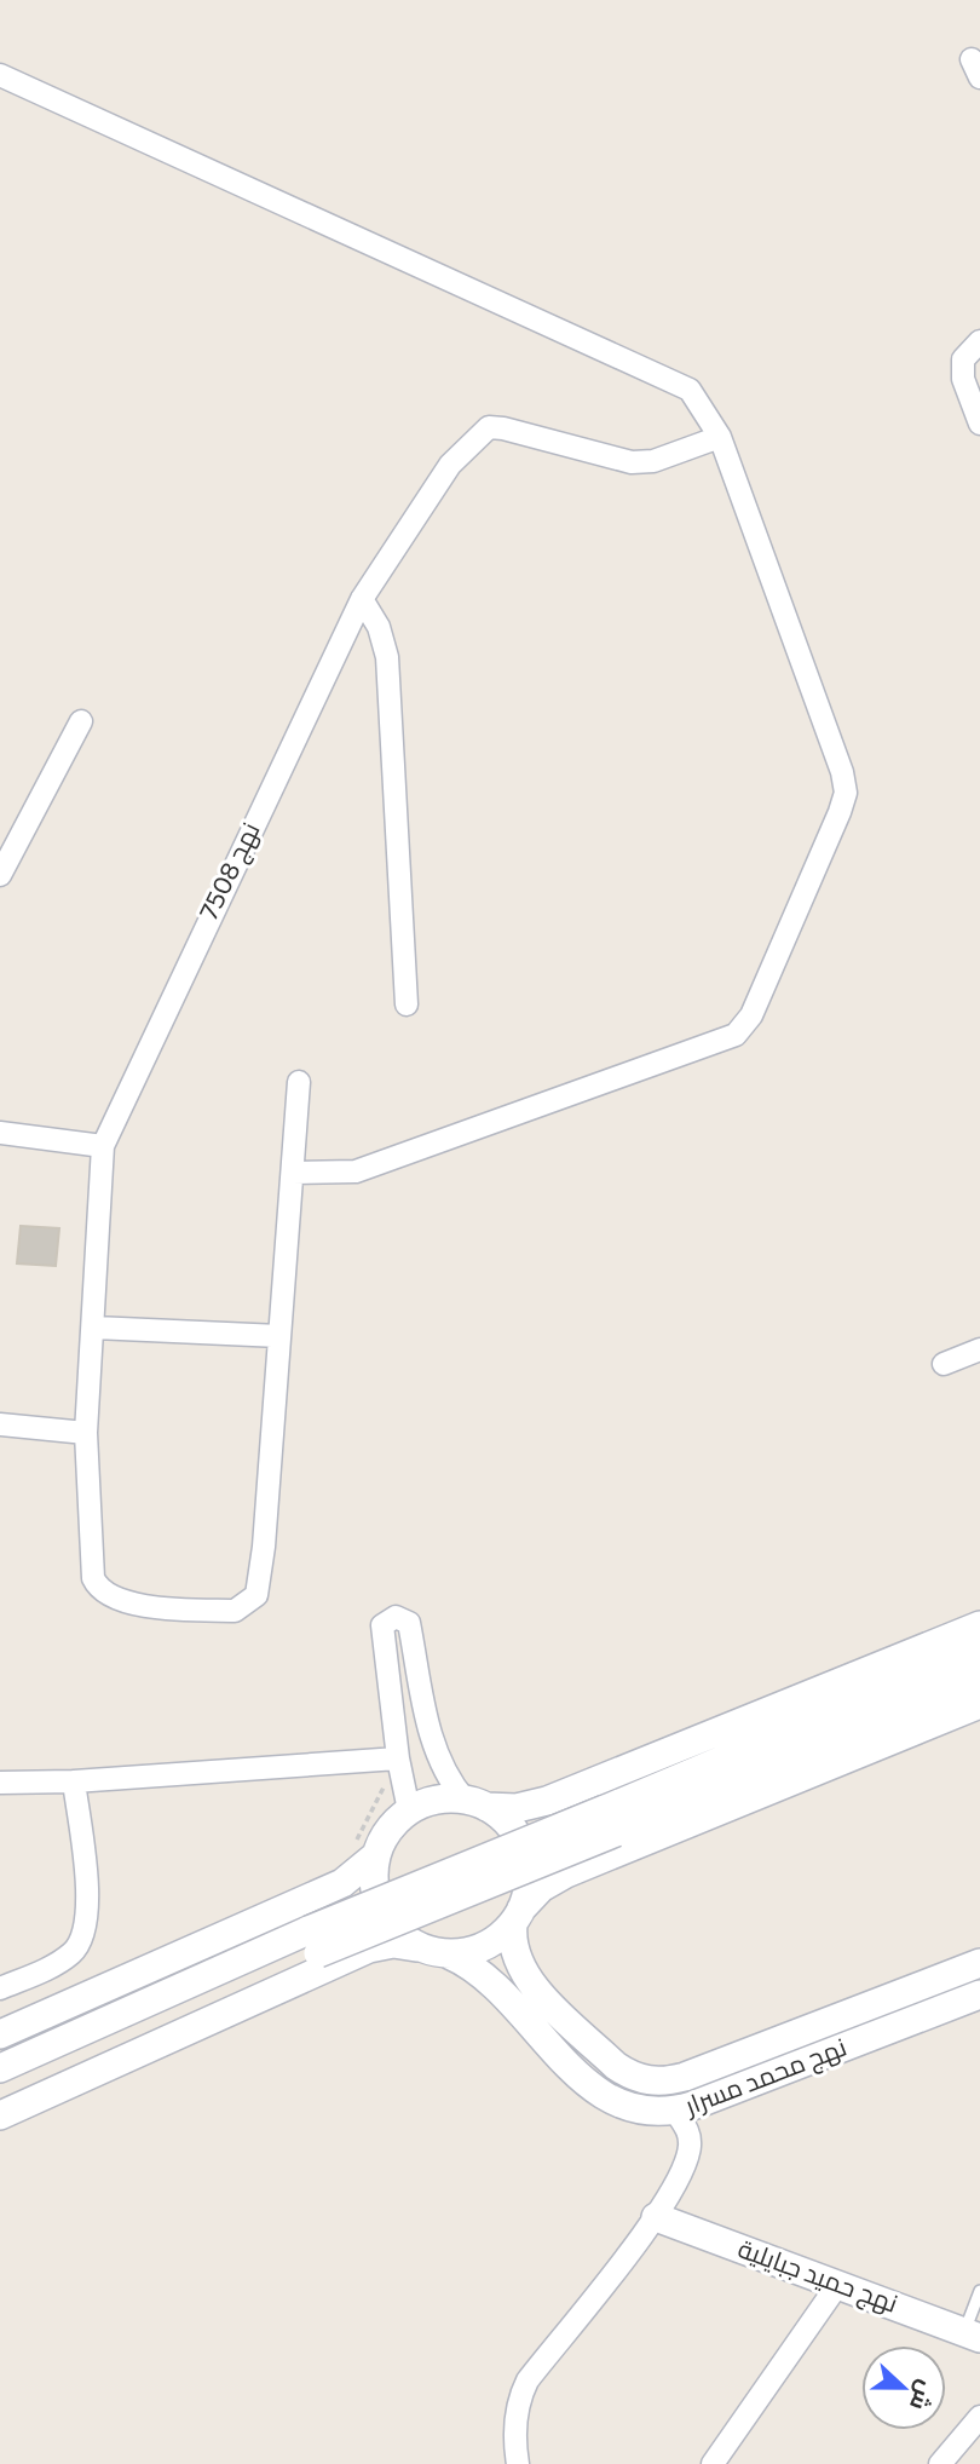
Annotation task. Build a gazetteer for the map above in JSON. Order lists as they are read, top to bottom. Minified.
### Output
{"streets":{"street":["نهج 7508","نهج محمد مسرار","نهج حميد جبايلية"]},"north":"right"}
